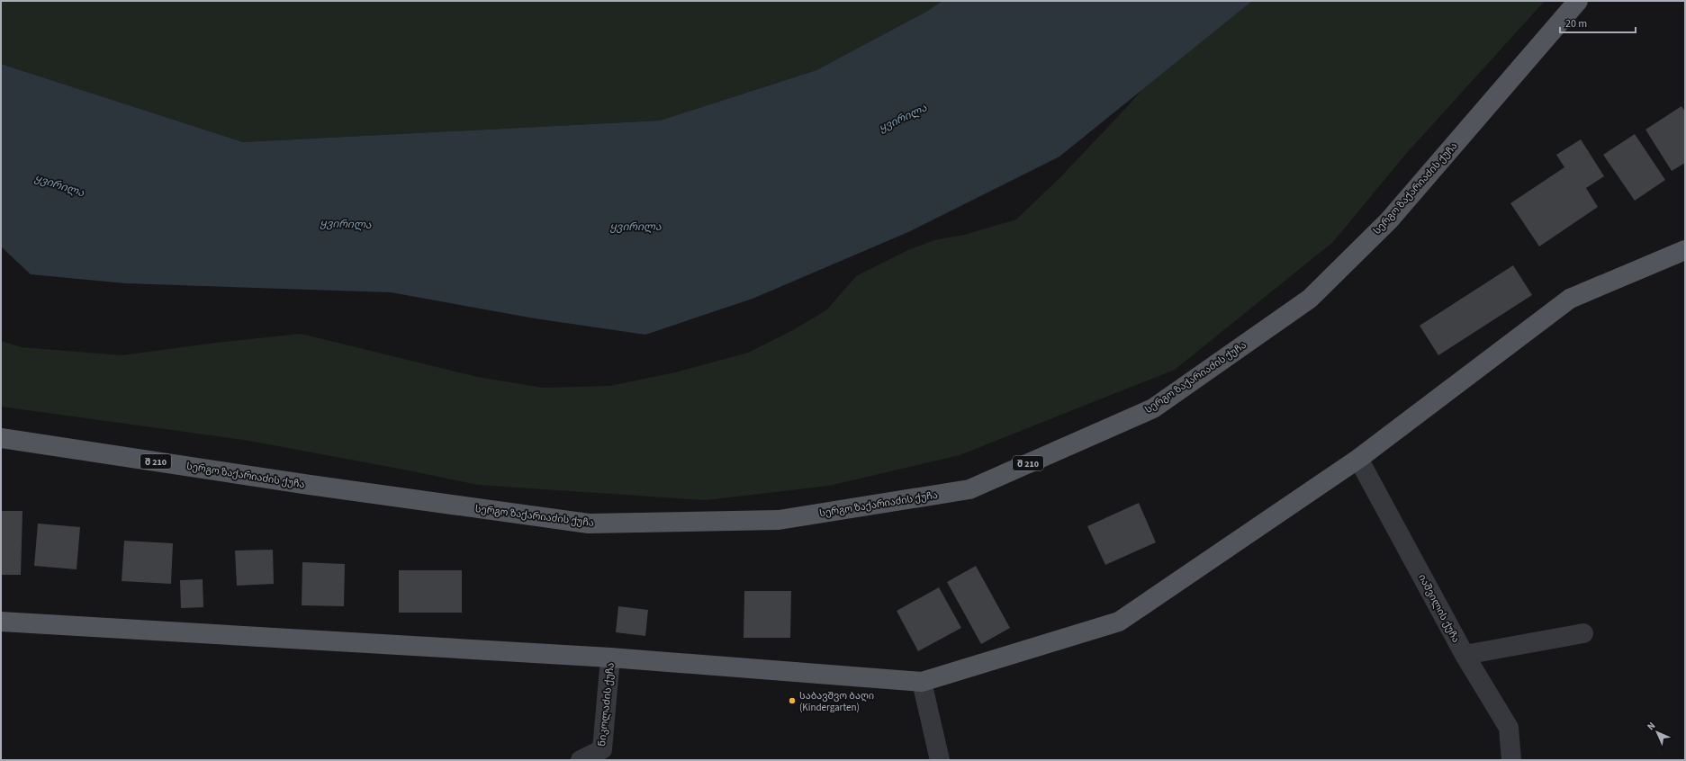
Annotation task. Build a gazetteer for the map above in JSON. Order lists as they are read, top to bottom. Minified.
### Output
{"streets":{"main road":["სერგო ზაქარიაძის ქუჩა","შ 210"],"street":["იაშვილის ქუჩა","ნიკოლაძის ქუჩა"]},"water":["ყვირილა"],"places":["საბავშვო ბაღი (Kindergarten)"],"scale_bar":"20 m","north":"top left"}
